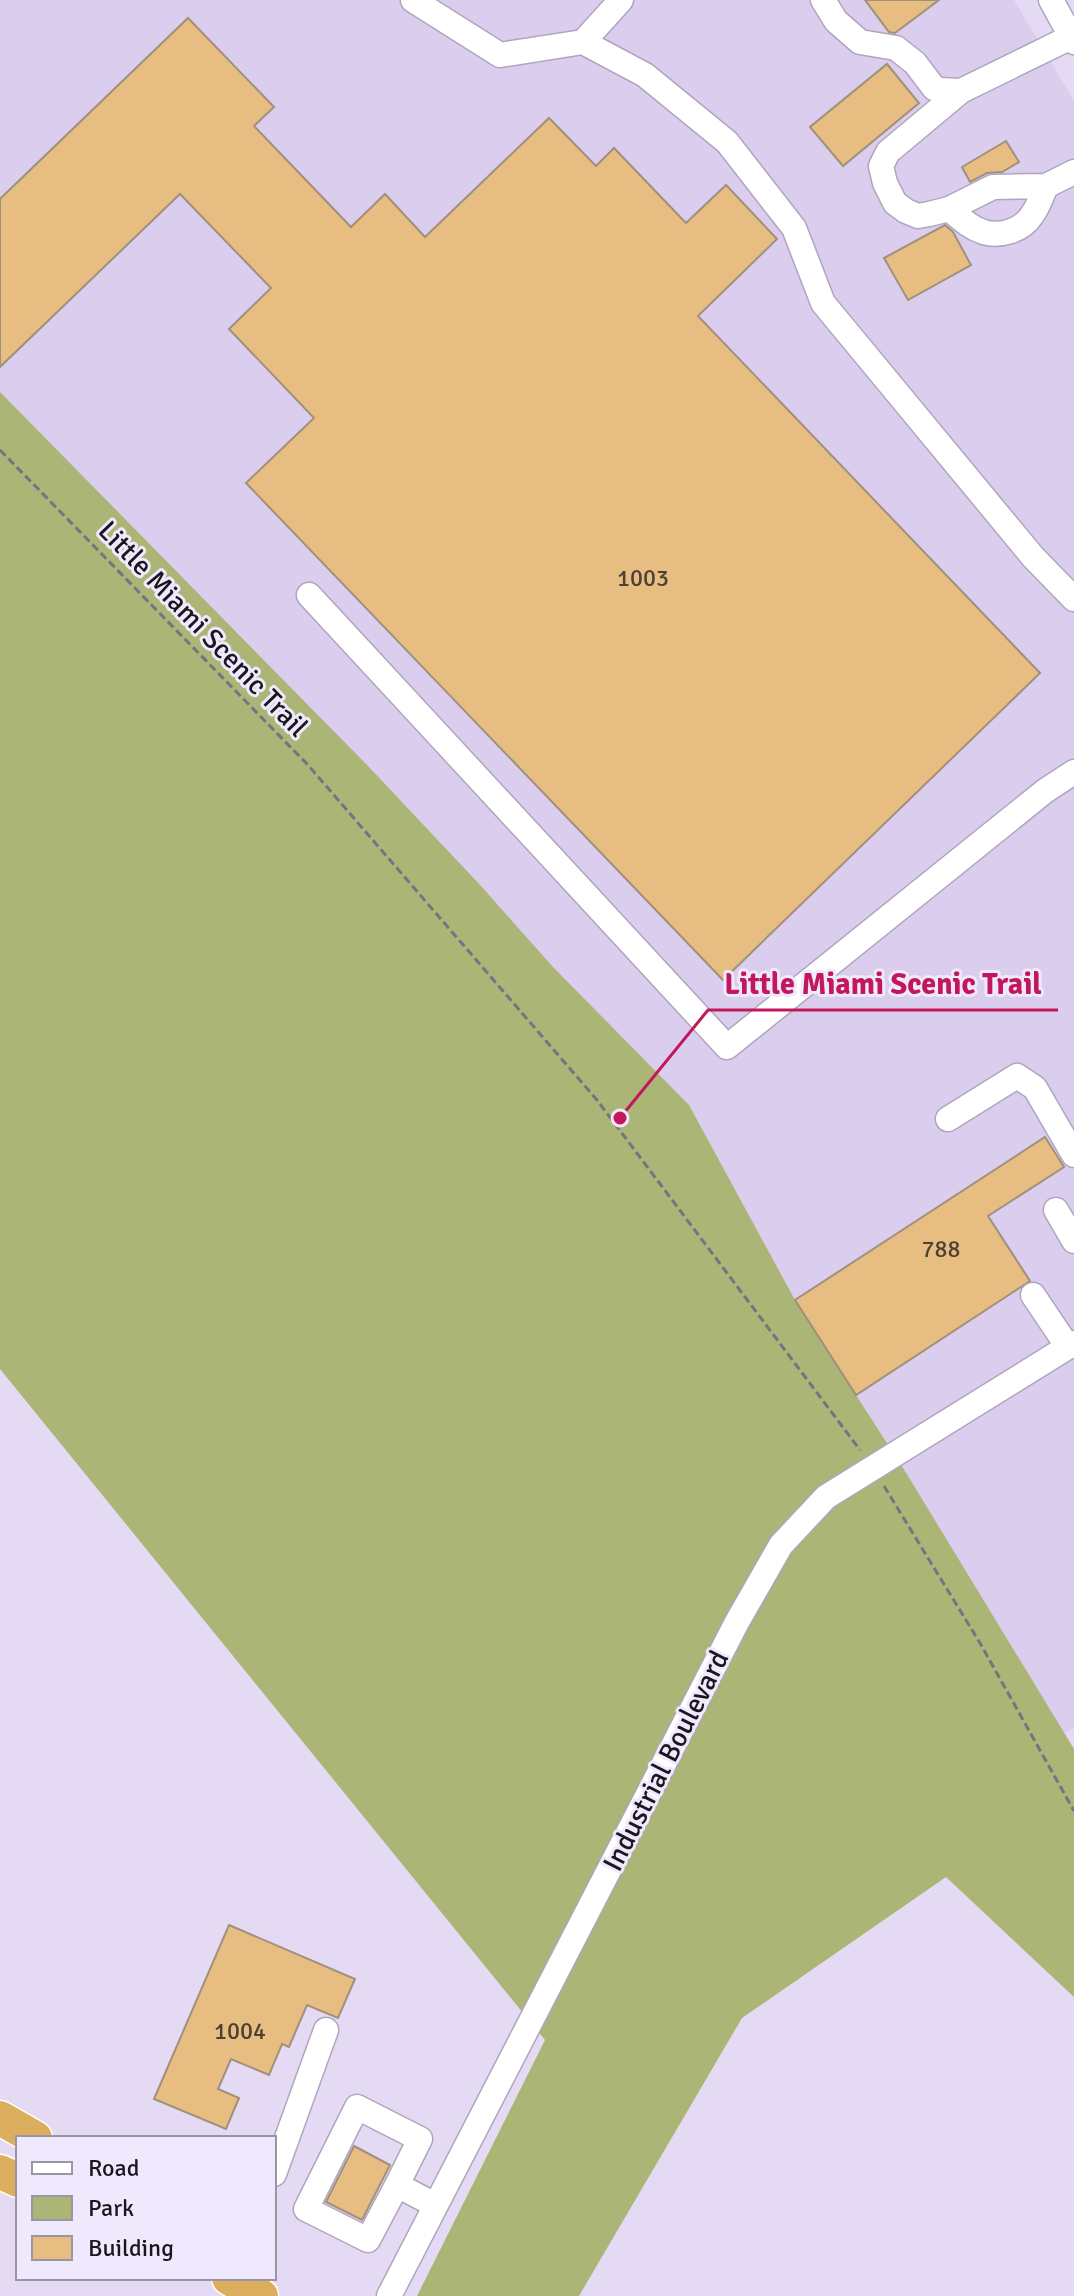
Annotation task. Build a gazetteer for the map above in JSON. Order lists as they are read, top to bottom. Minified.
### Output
{"streets":{"street":["Industrial Boulevard"],"path":["Little Miami Scenic Trail"]},"crossings":[["Little Miami Scenic Trail","Industrial Boulevard"]],"places":["Little Miami Scenic Trail"],"house_numbers":["1003","788","1004"],"legend":["Road","Park","Building"]}
